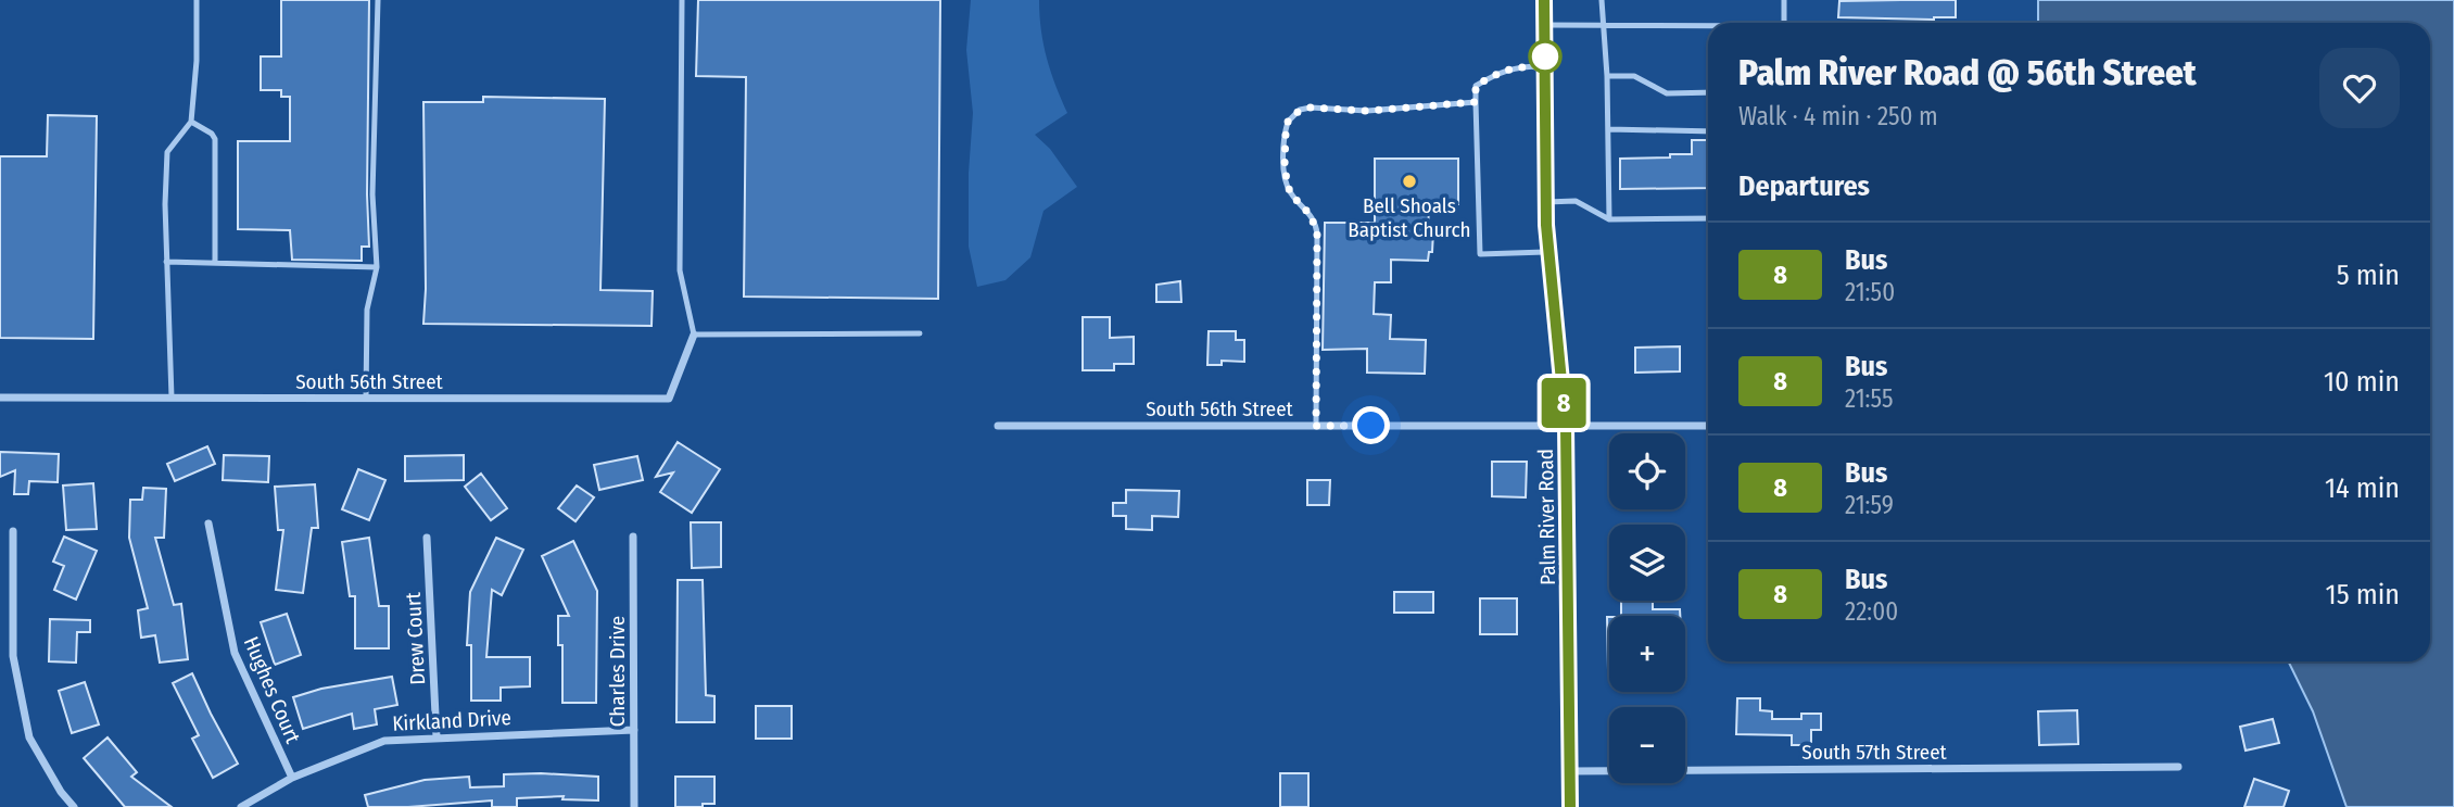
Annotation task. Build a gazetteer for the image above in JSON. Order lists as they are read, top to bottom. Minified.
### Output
{"streets":{"street":["South 56th Street","Palm River Road","Drew Court","Charles Drive","Hughes Court","Kirkland Drive","South 57th Street"]},"crossings":[["South 56th Street","Palm River Road"],["Palm River Road","South 57th Street"],["Drew Court","Kirkland Drive"],["Charles Drive","Kirkland Drive"],["Hughes Court","Kirkland Drive"]],"places":["Bell Shoals Baptist Church"],"lines":["bus line 8"],"page":{"on_map":"8","heading":[["Palm River Road @ 56th Street","Walk · 4 min · 250 m"],"Departures"],"list":[{"mark":"8","name":"Bus","note":"21:50","value":"5 min"},{"mark":"8","name":"Bus","note":"21:55","value":"10 min"},{"mark":"8","name":"Bus","note":"21:59","value":"14 min"},{"mark":"8","name":"Bus","note":"22:00","value":"15 min"}],"map_buttons":["+","−"]}}
